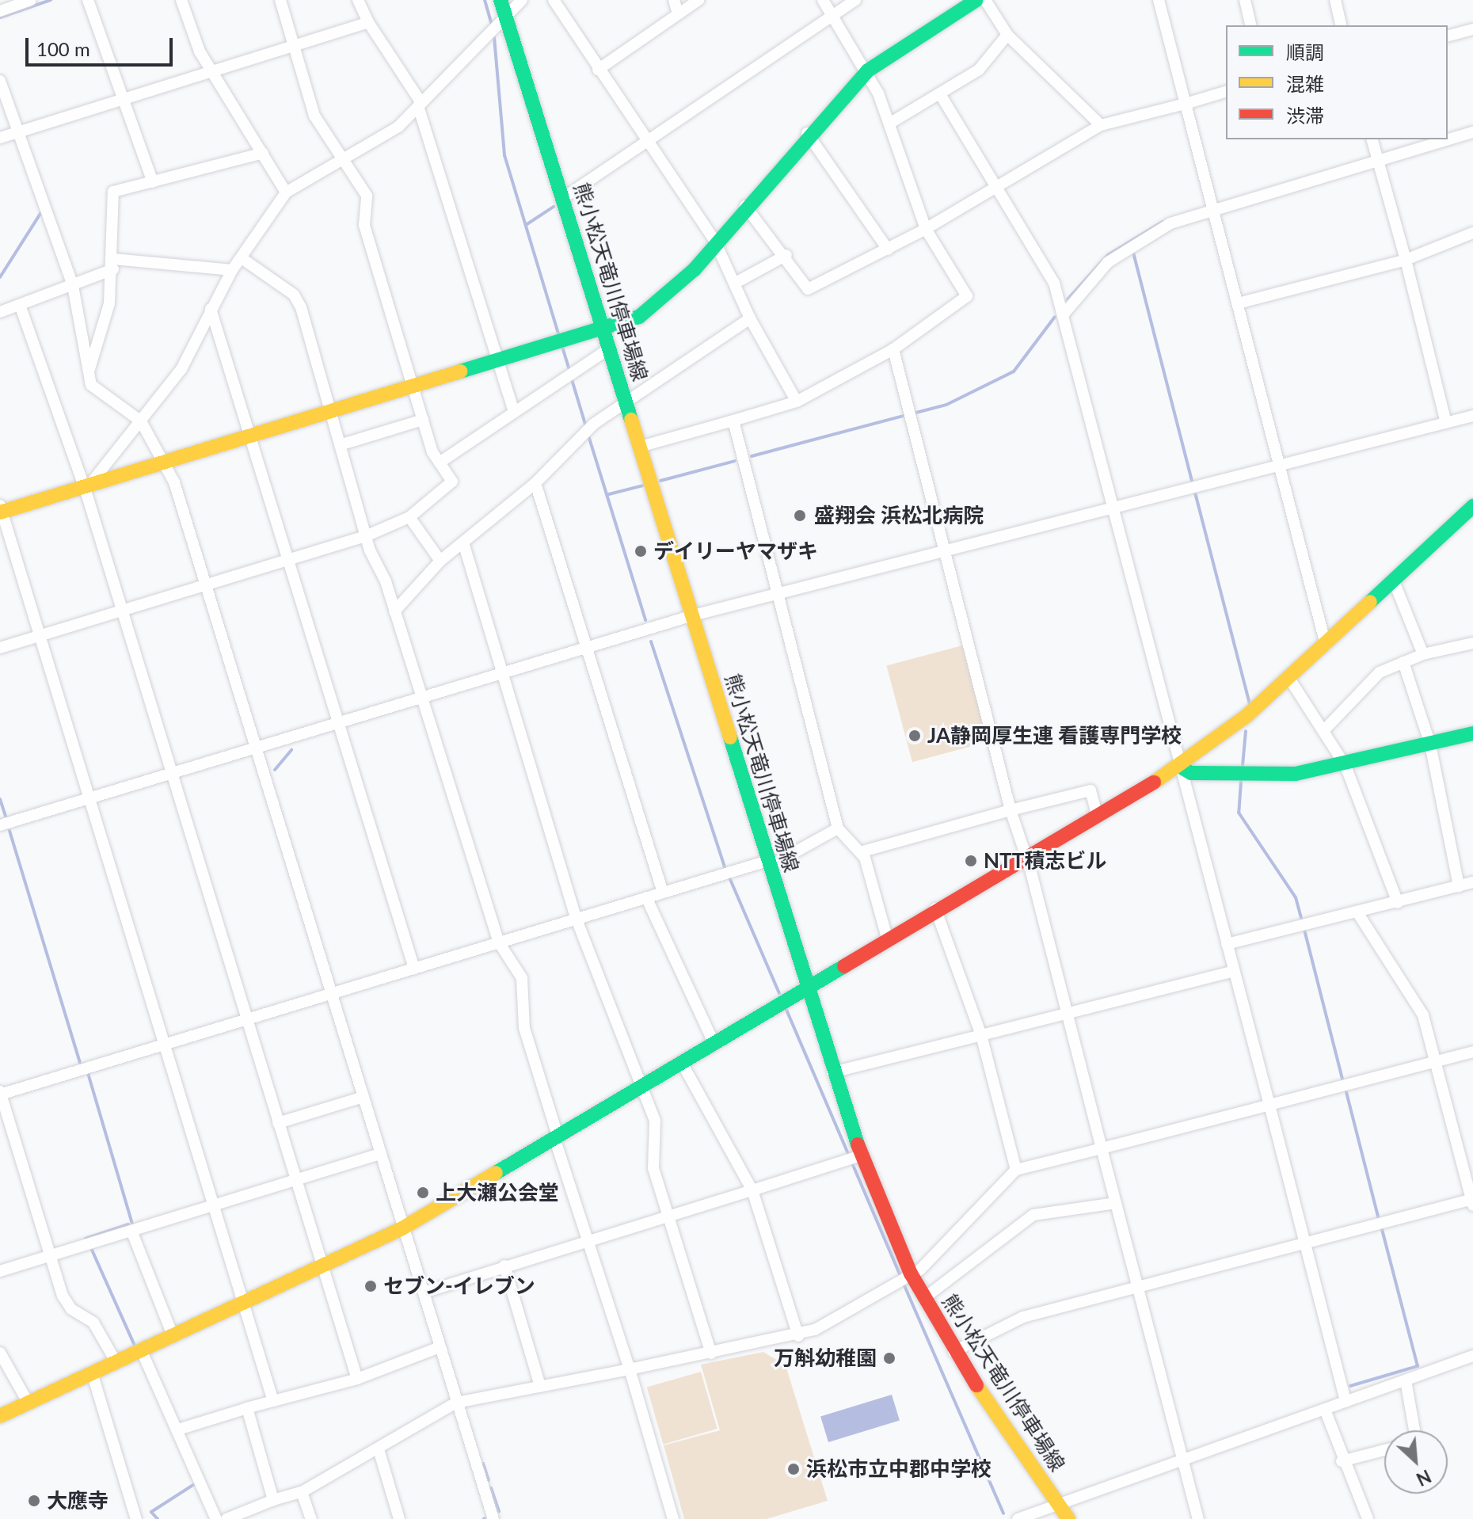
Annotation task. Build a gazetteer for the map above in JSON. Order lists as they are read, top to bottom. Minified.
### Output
{"streets":{"street":["熊小松天竜川停車場線"]},"places":["盛翔会 浜松北病院","デイリーヤマザキ","JA静岡厚生連 看護専門学校","NTT積志ビル","上大瀬公会堂","セブン-イレブン","万斛幼稚園","浜松市立中郡中学校","大應寺"],"legend":["順調","混雑","渋滞"],"scale_bar":"100 m","north":"bottom right"}
